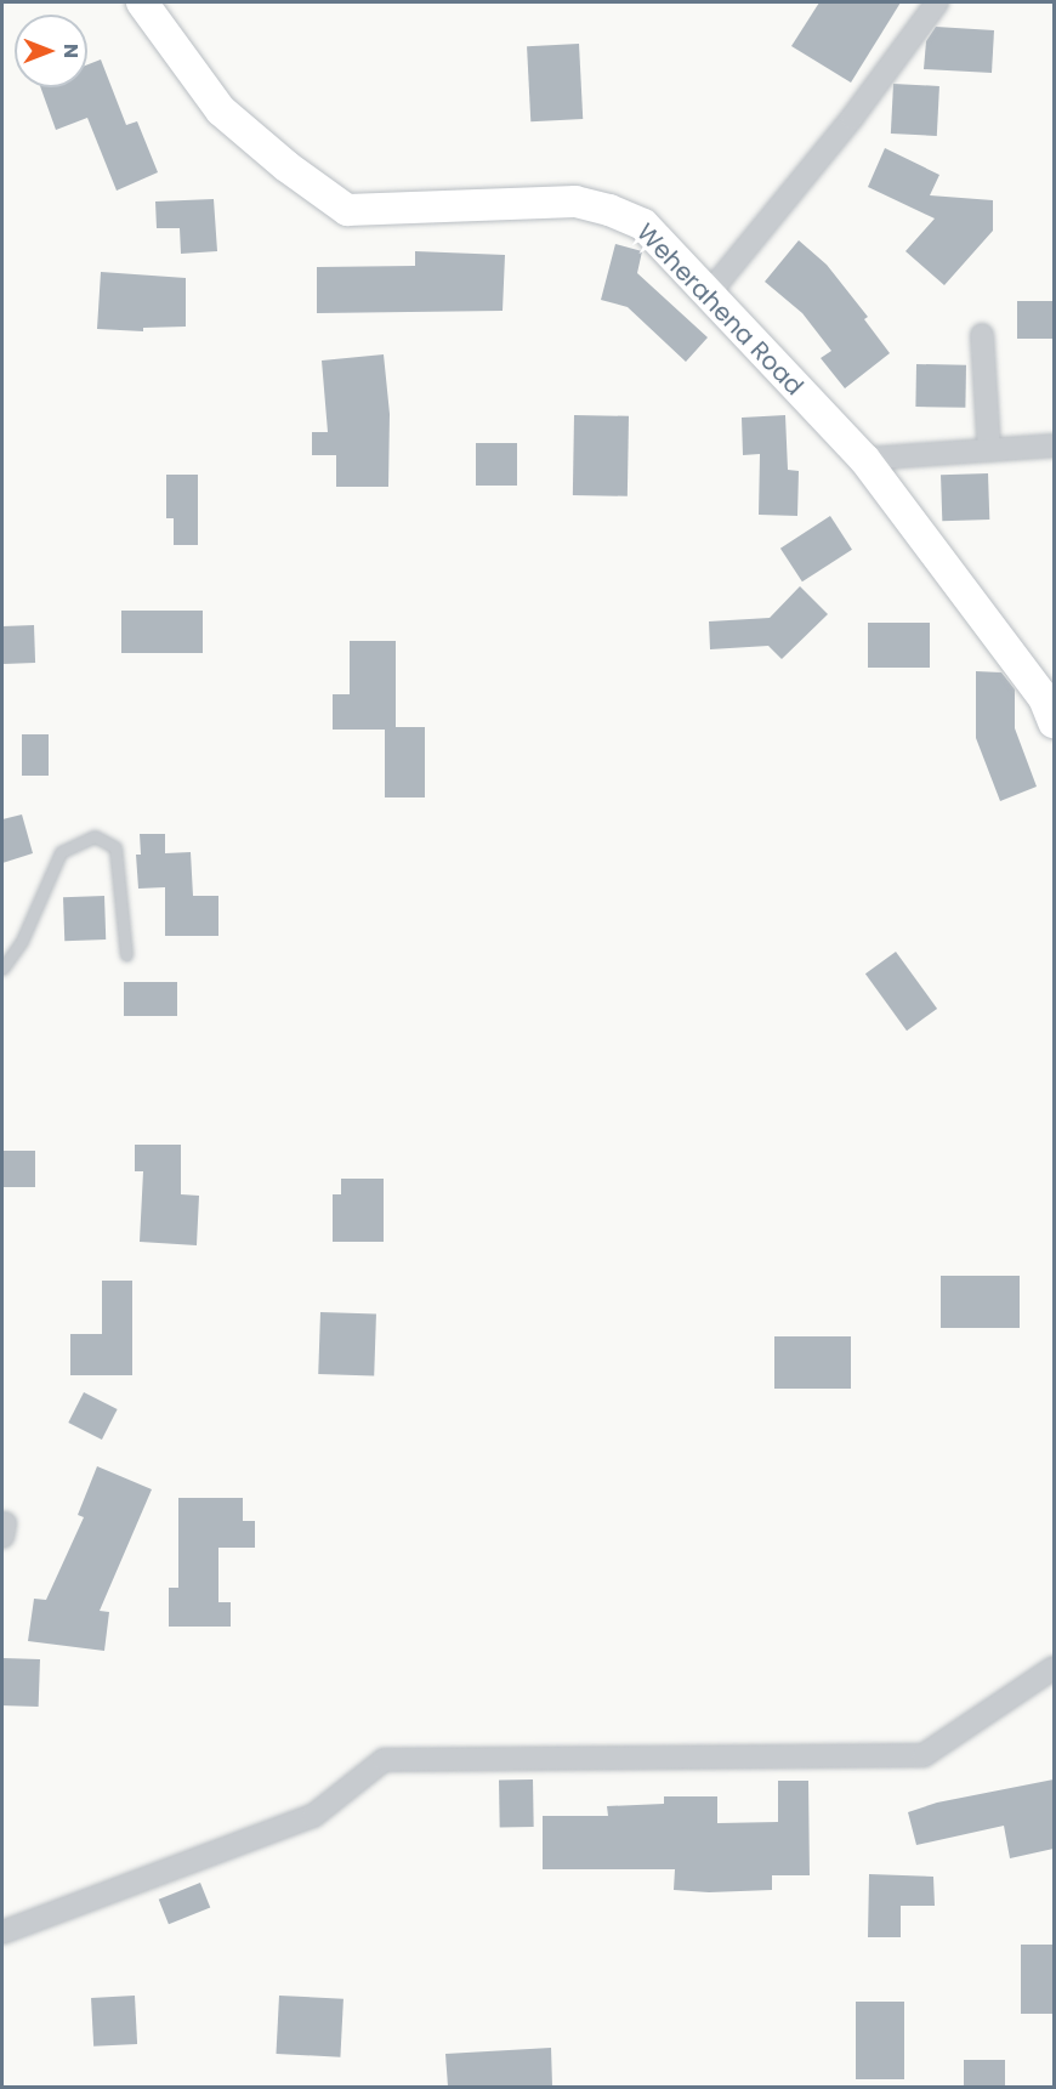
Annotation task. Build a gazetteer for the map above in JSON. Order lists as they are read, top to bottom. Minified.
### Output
{"streets":{"main road":["Weherahena Road"]},"north":"right"}
